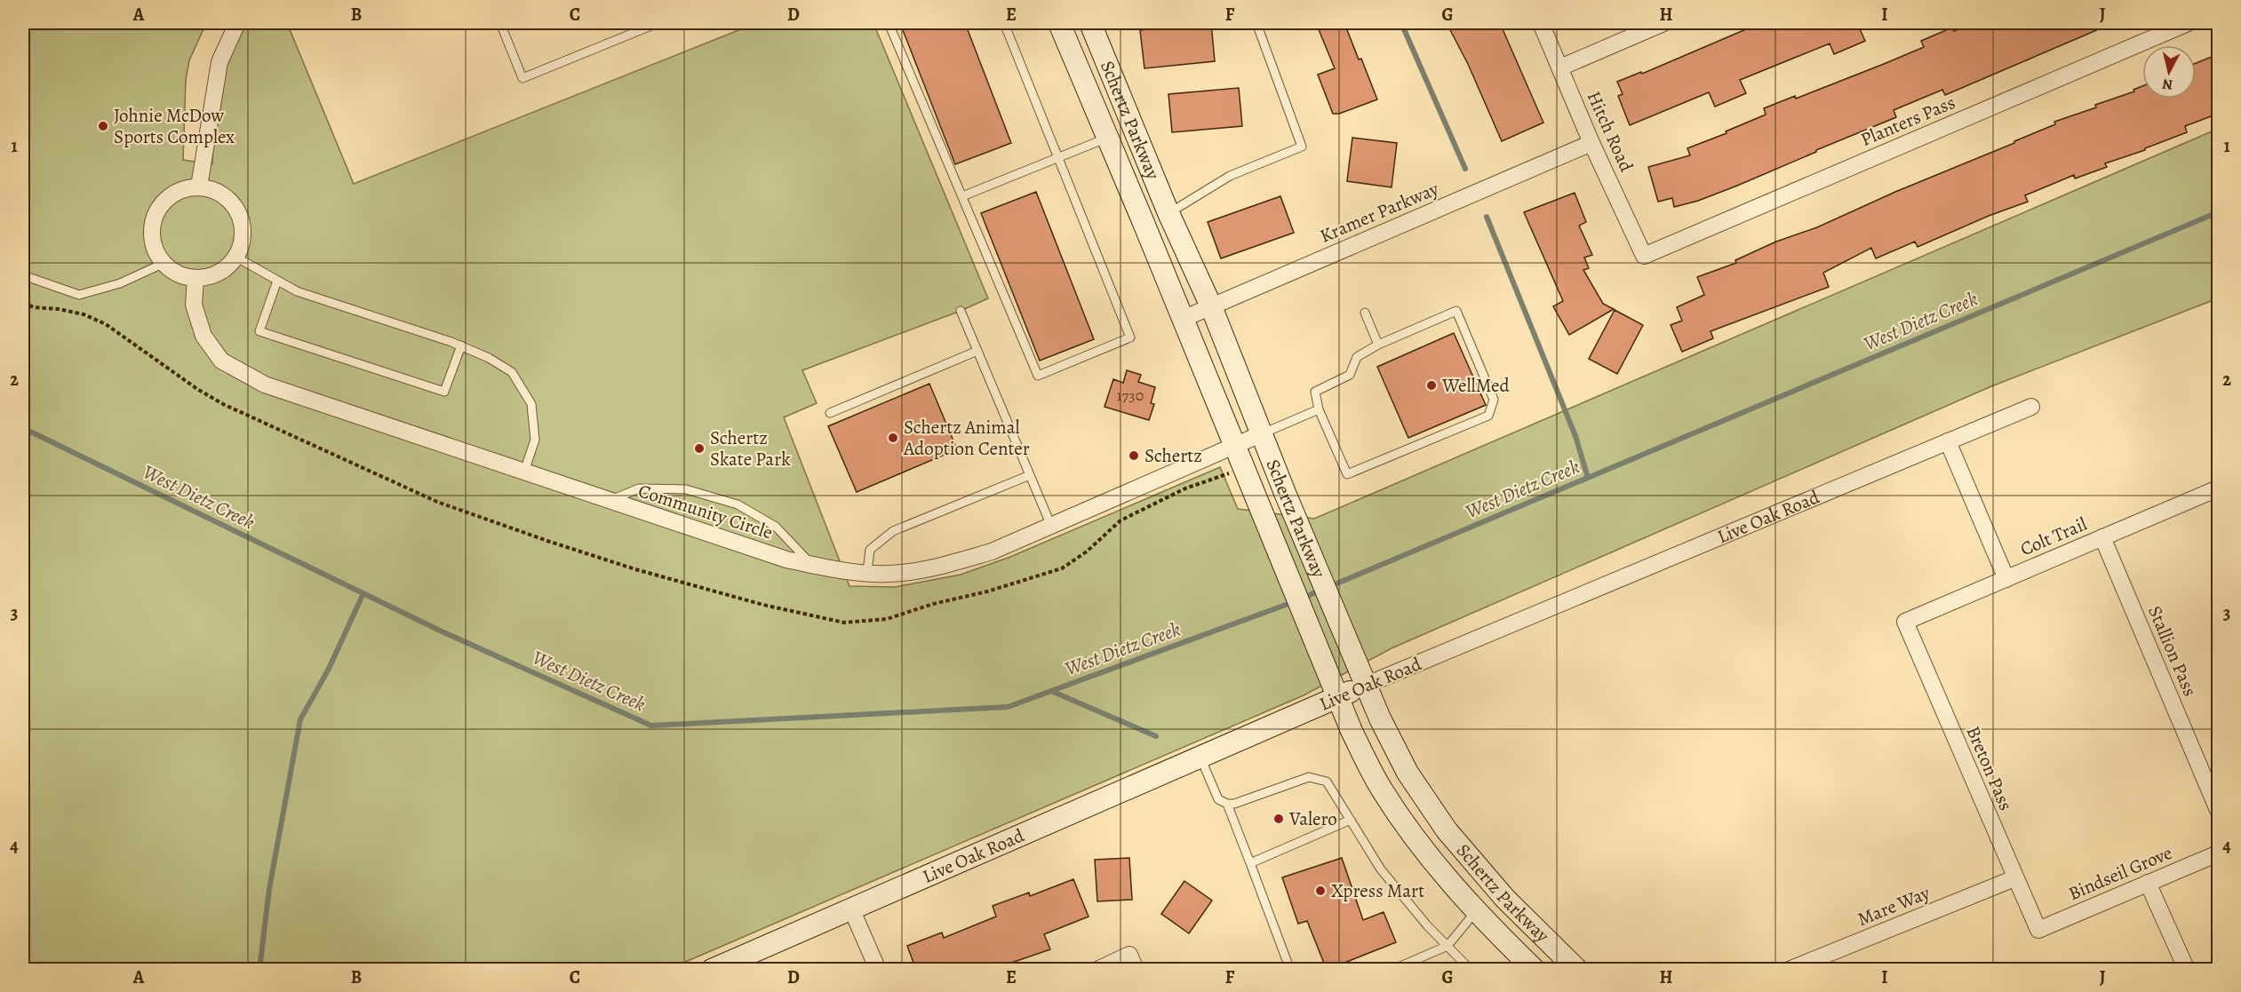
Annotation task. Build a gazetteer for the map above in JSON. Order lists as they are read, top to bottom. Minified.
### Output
{"streets":{"main road":["Schertz Parkway","Live Oak Road"],"street":["Planters Pass","Hitch Road","Kramer Parkway","Community Circle","Colt Trail","Stallion Pass","Breton Pass","Bindseil Grove","Mare Way"]},"crossings":[["Schertz Parkway","Kramer Parkway"],["Schertz Parkway","Community Circle"],["Schertz Parkway","Live Oak Road"],["Planters Pass","Hitch Road"],["Hitch Road","Kramer Parkway"],["Colt Trail","Stallion Pass"],["Colt Trail","Breton Pass"],["Breton Pass","Bindseil Grove"],["Breton Pass","Mare Way"]],"water":["West Dietz Creek"],"places":["Johnie McDow Sports Complex","WellMed","Schertz Animal Adoption Center","Schertz Skate Park","Schertz","Valero","Xpress Mart"],"house_numbers":["1730"],"north":"bottom","grid":{"columns":["A","B","C","D","E","F","G","H","I","J"],"rows":["1","2","3","4"]}}
